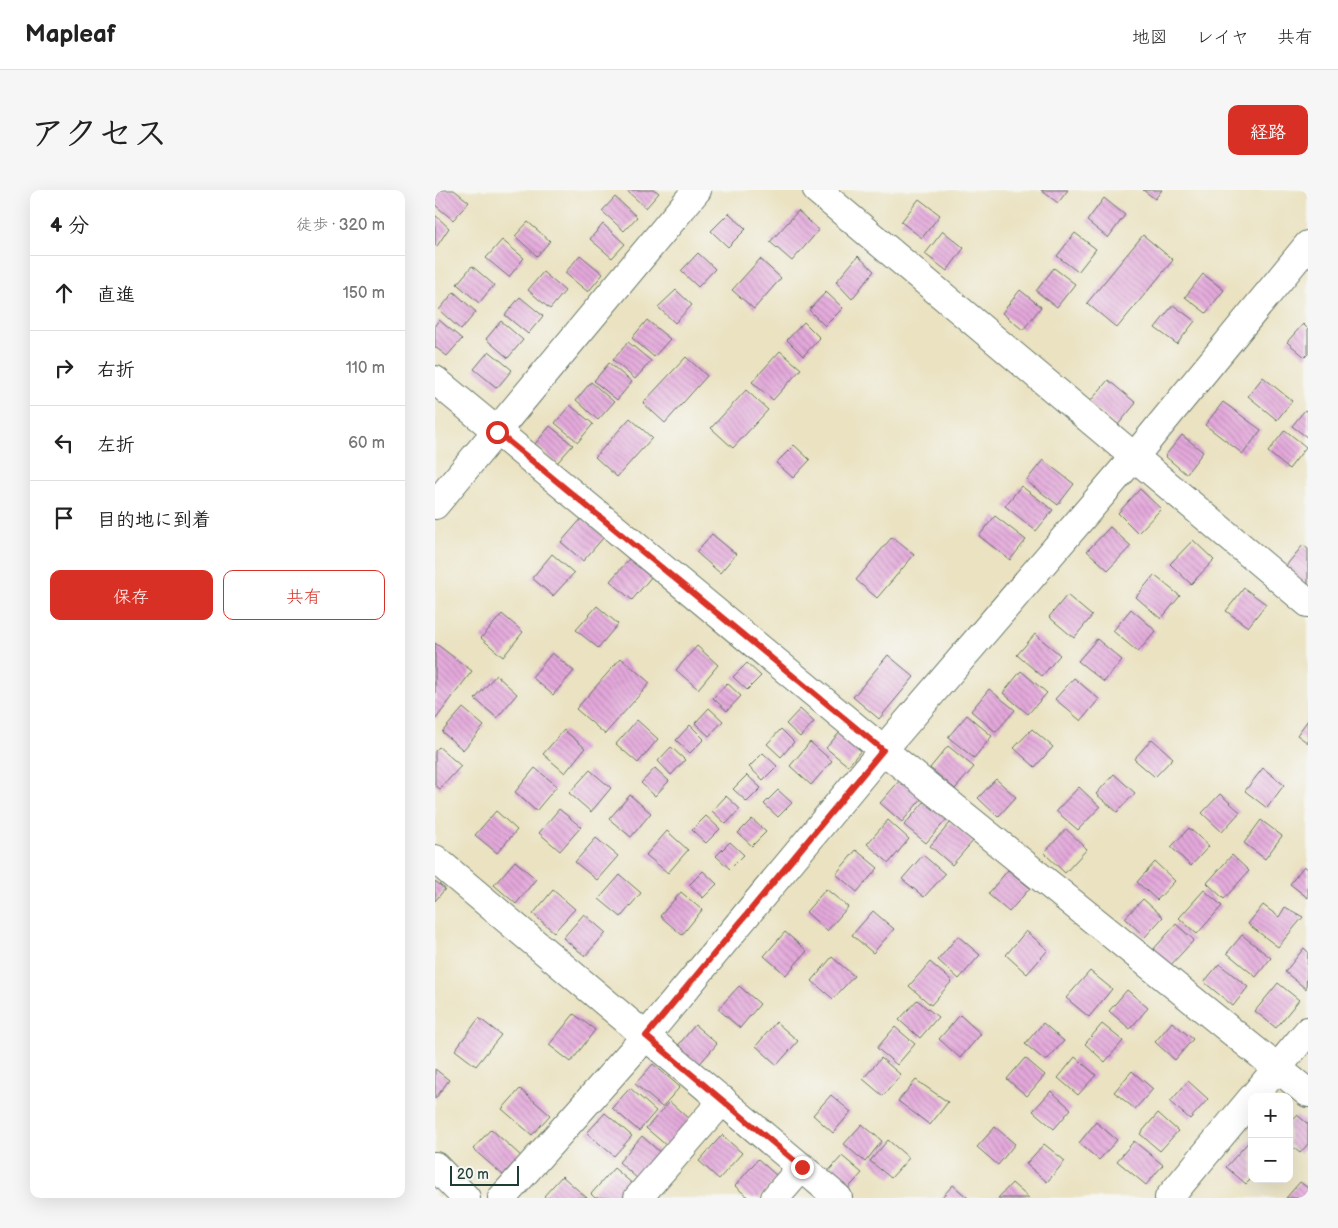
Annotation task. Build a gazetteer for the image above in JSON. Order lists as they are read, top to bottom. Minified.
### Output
{"scale_bar":"20 m","page":{"header":"Mapleaf","nav":["地図","レイヤ","共有"],"title":"アクセス","buttons":["経路",["保存","共有"]],"heading":["4 分","徒歩 · 320 m"],"list":[["直進","150 m"],["右折","110 m"],["左折","60 m"],"目的地に到着"],"map_buttons":["+","−"],"scale":"20 m"}}
